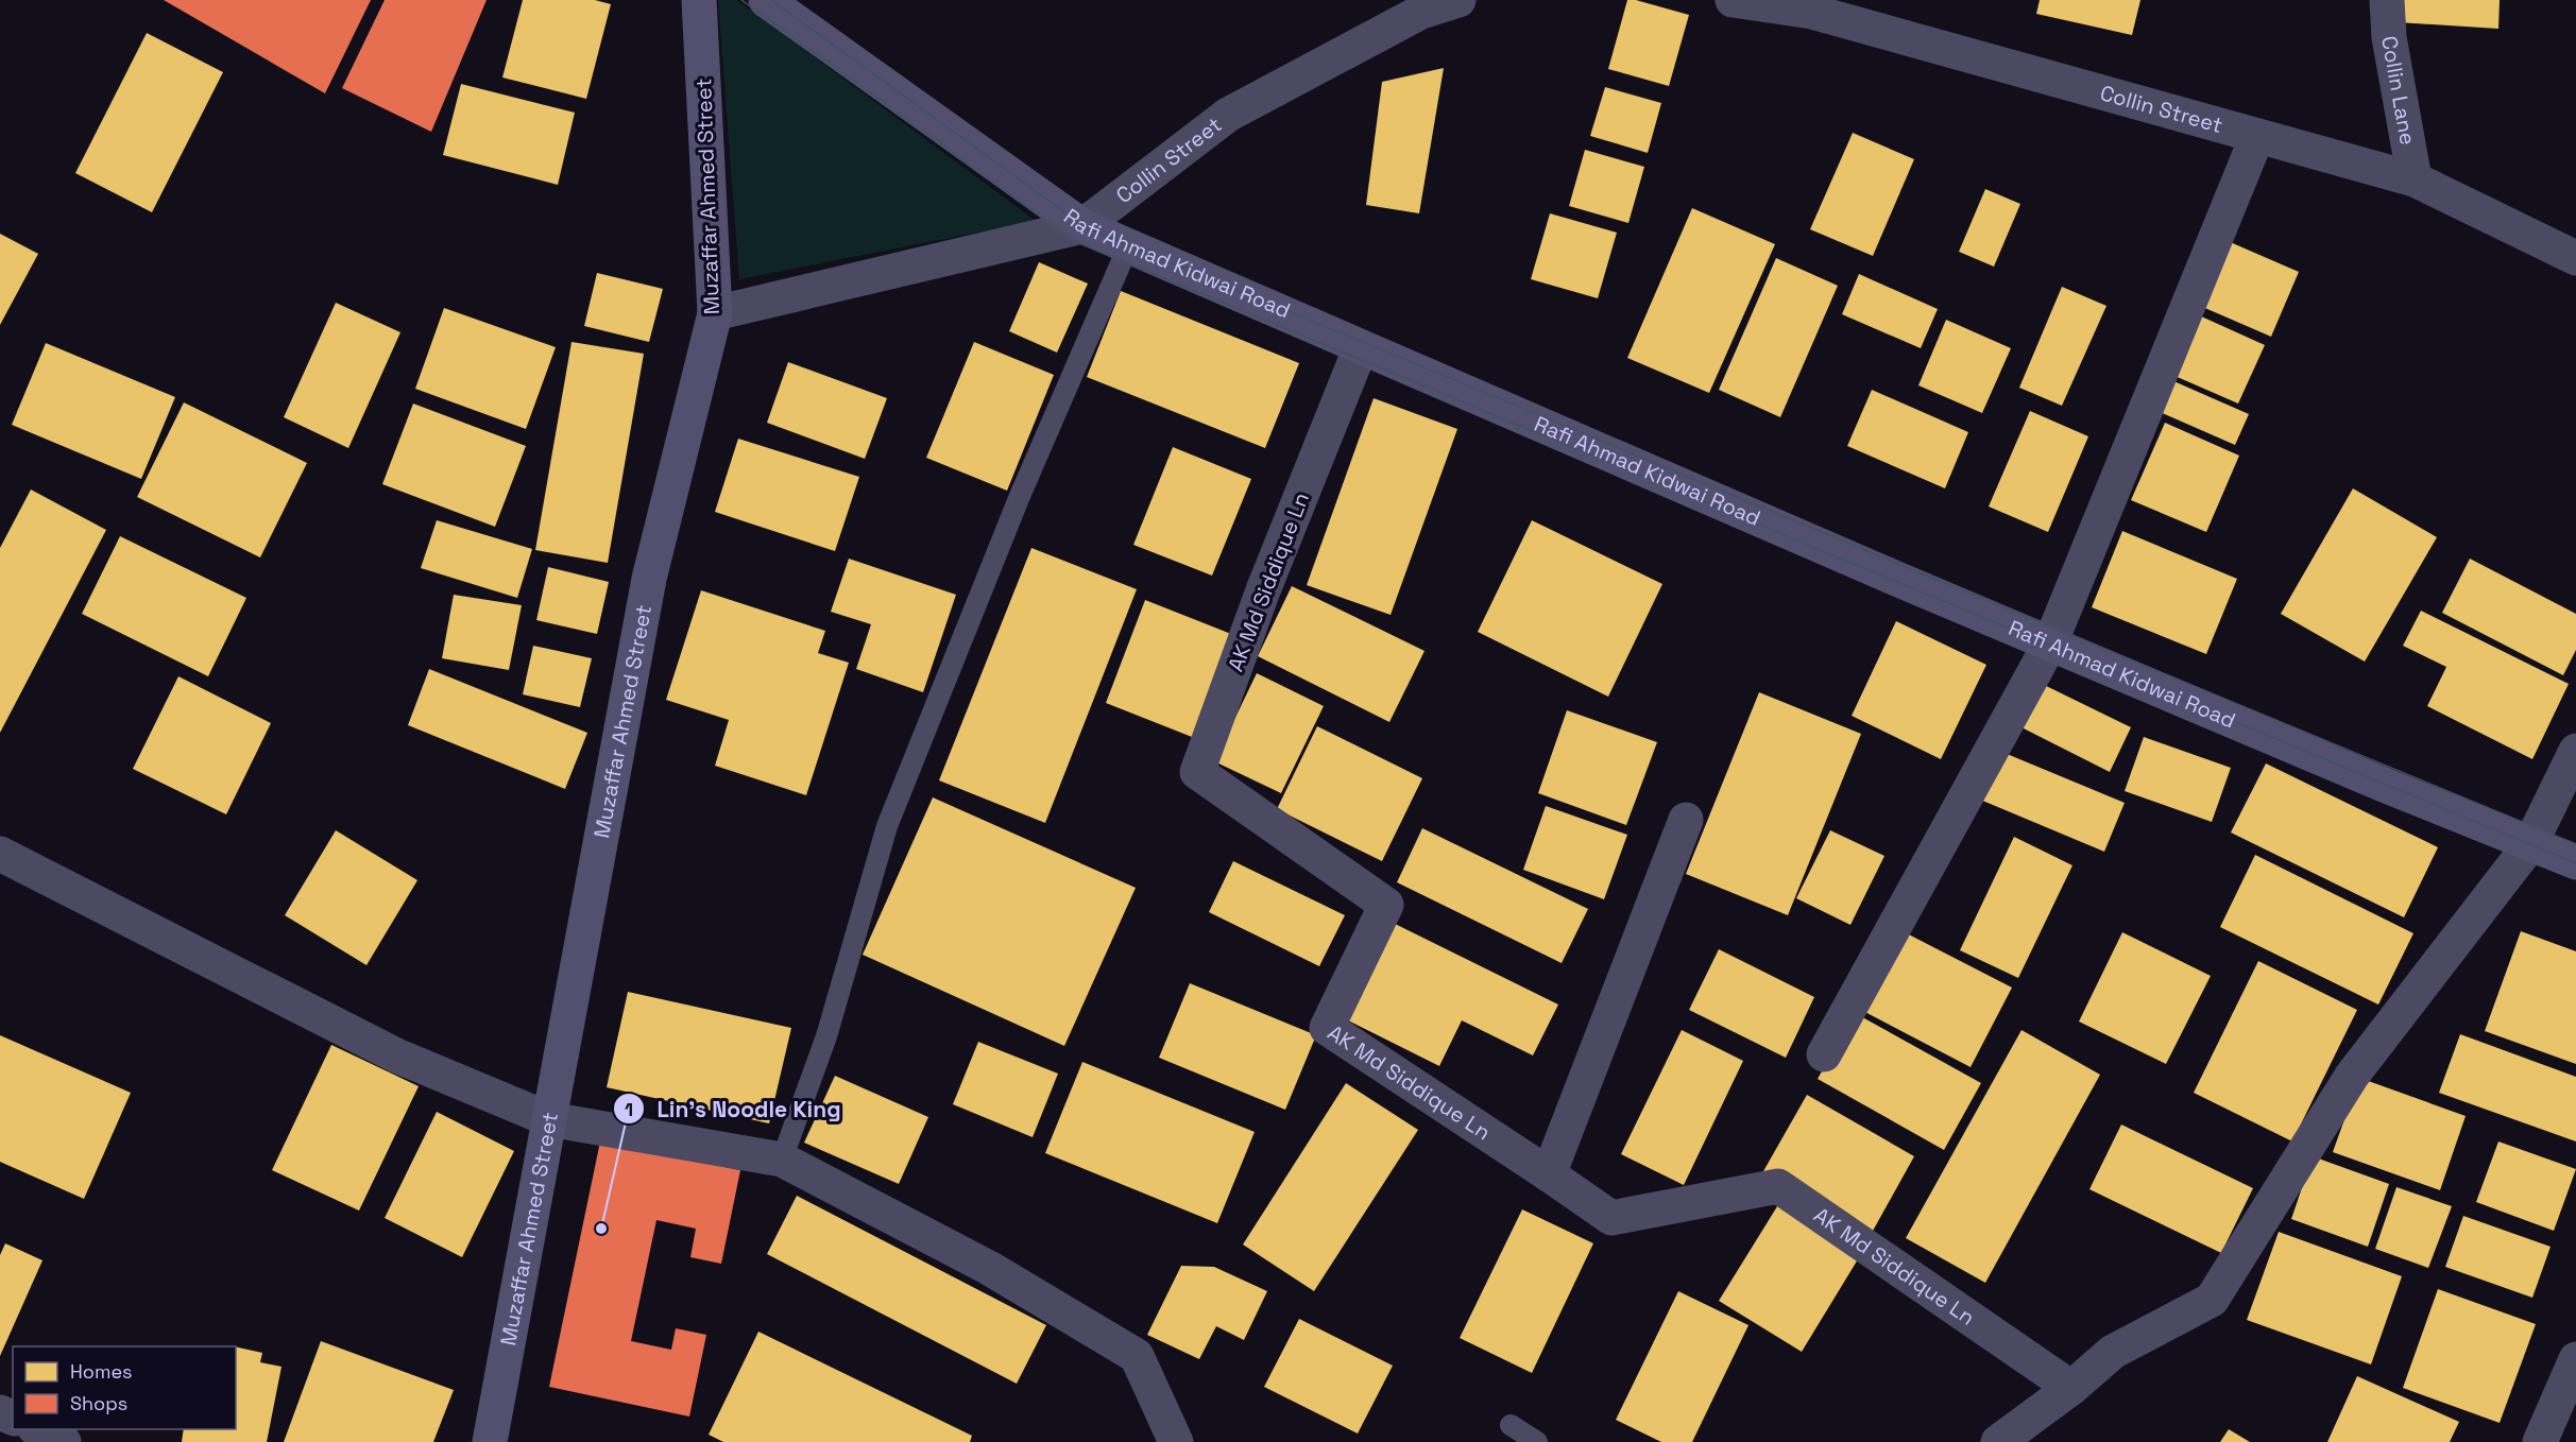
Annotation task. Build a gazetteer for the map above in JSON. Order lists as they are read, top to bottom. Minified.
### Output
{"streets":{"main road":["Muzaffar Ahmed Street","Rafi Ahmad Kidwai Road"],"street":["Collin Lane","Collin Street","AK Md Siddique Ln"]},"crossings":[["Collin Lane","Collin Street"],["Collin Street","Muzaffar Ahmed Street"],["Collin Street","Rafi Ahmad Kidwai Road"],["Rafi Ahmad Kidwai Road","AK Md Siddique Ln"]],"places":["Lin's Noodle King"],"legend":["Homes","Shops"]}
